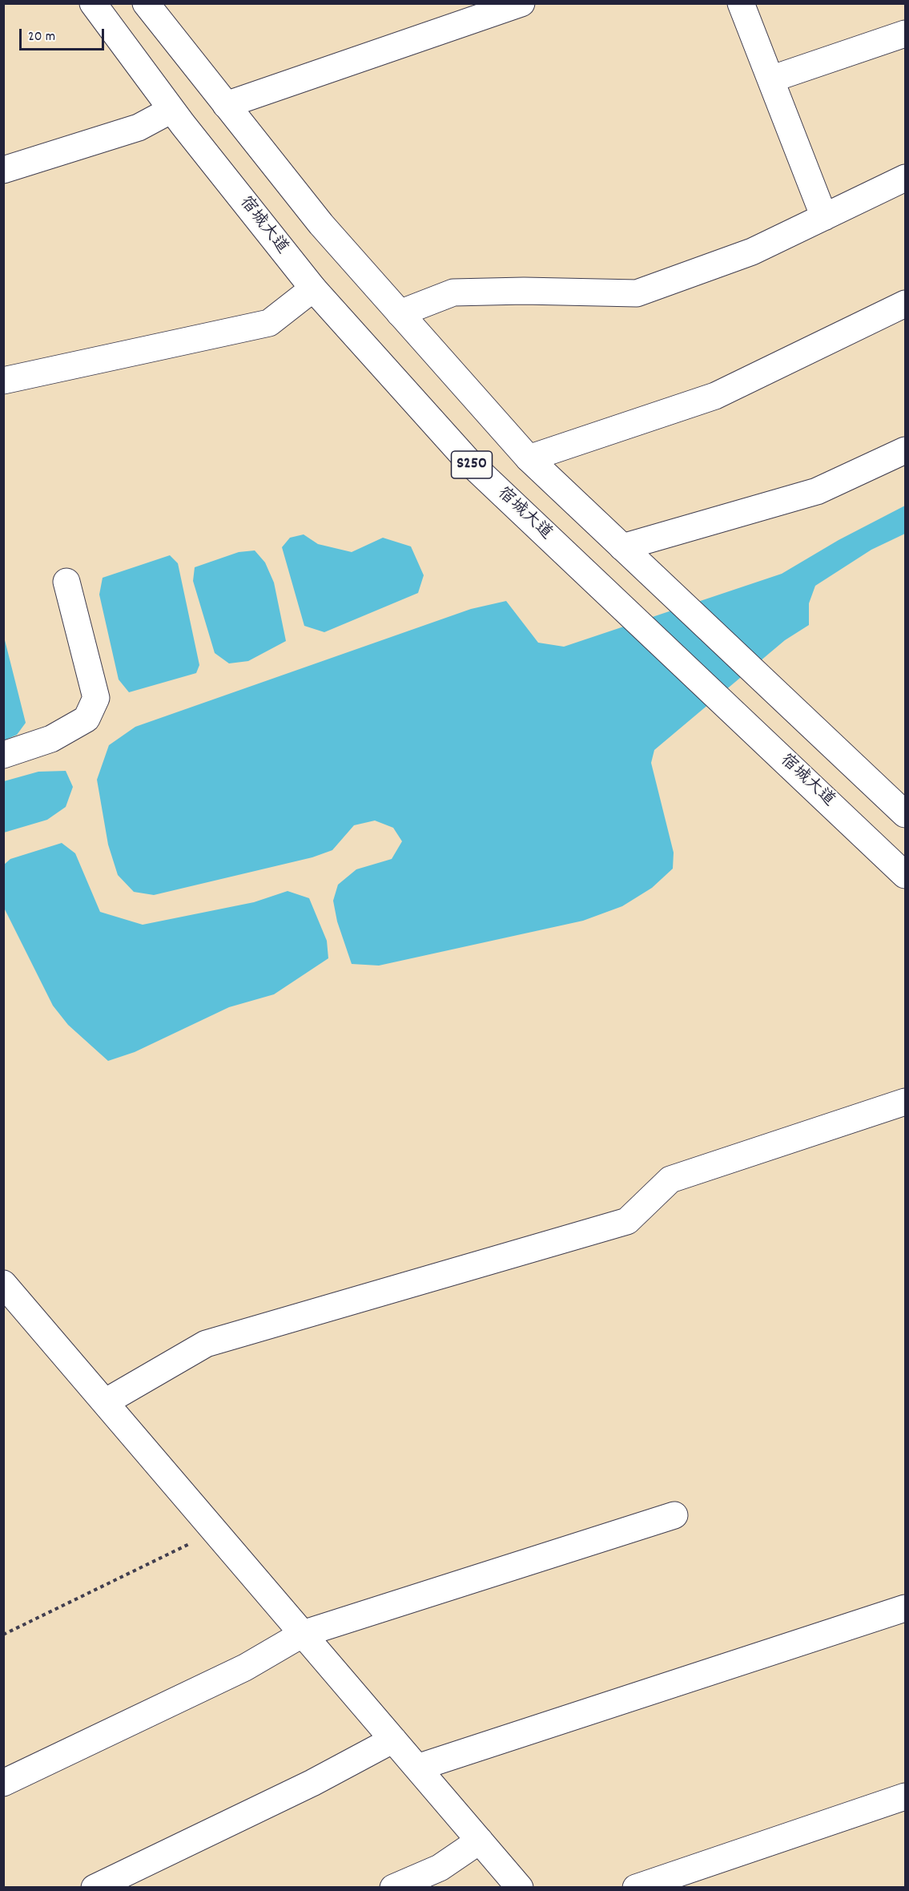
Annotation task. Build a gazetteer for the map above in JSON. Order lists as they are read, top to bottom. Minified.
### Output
{"streets":{"street":["宿城大道","S250"]},"scale_bar":"20 m"}
